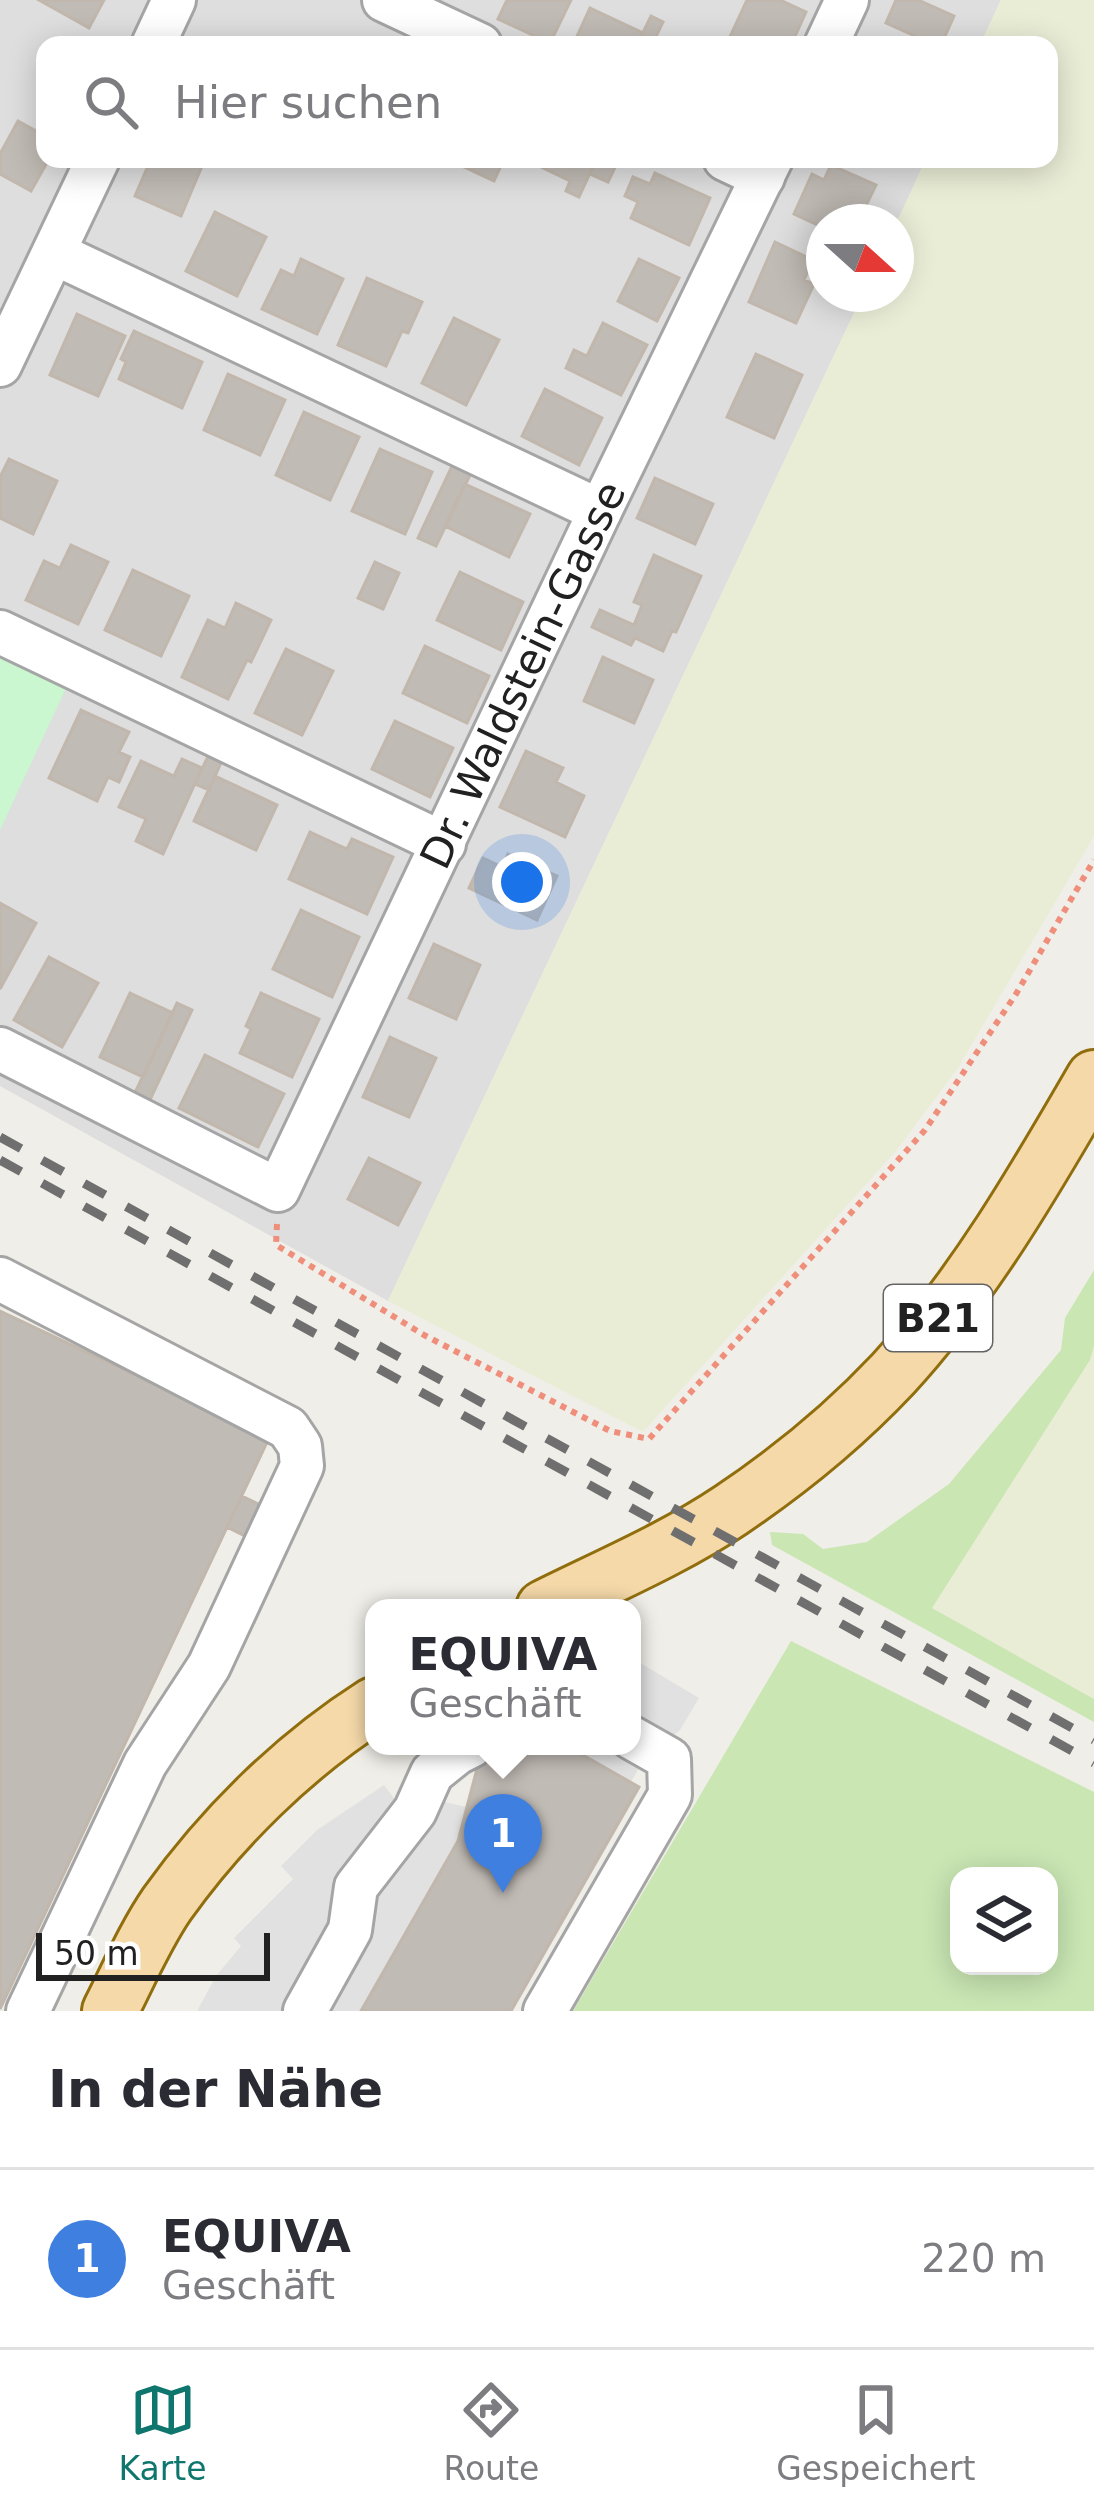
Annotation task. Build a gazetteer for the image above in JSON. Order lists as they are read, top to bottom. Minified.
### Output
{"streets":{"main road":["B21"],"street":["Dr. Waldstein-Gasse"]},"scale_bar":"50 m","north":"right","page":{"search":"Hier suchen","popup":["EQUIVA","Geschäft"],"pins":"1","scale":"50 m","heading":"In der Nähe","list":[{"mark":"1","name":"EQUIVA","note":"Geschäft","value":"220 m"}],"nav":["Karte","Route","Gespeichert"]}}
